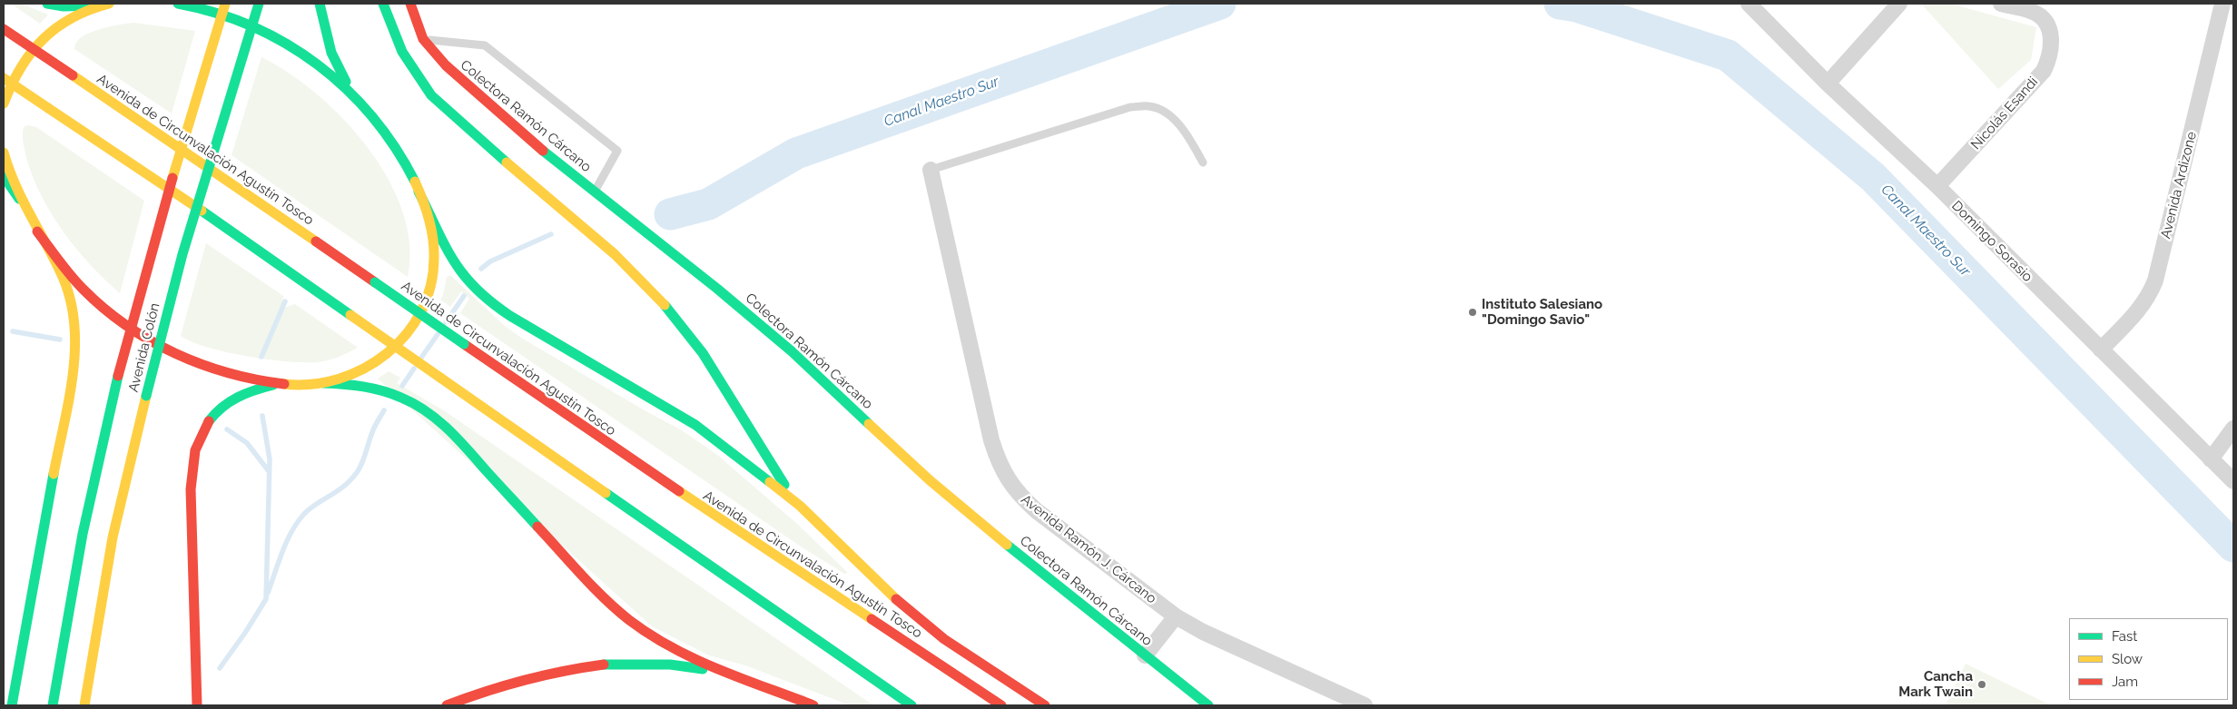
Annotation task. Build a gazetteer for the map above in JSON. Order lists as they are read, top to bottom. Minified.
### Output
{"streets":{"main road":["Colectora Ramón Cárcano","Avenida de Circunvalación Agustín Tosco","Avenida Colón"],"street":["Nicolás Esandi","Avenida Ardizone","Domingo Sorasio","Avenida Ramón J. Cárcano"]},"crossings":[["Nicolás Esandi","Domingo Sorasio"],["Avenida Ardizone","Domingo Sorasio"]],"water":["Canal Maestro Sur"],"places":["Instituto Salesiano \"Domingo Savio\"","Cancha Mark Twain"],"legend":["Fast","Slow","Jam"]}
